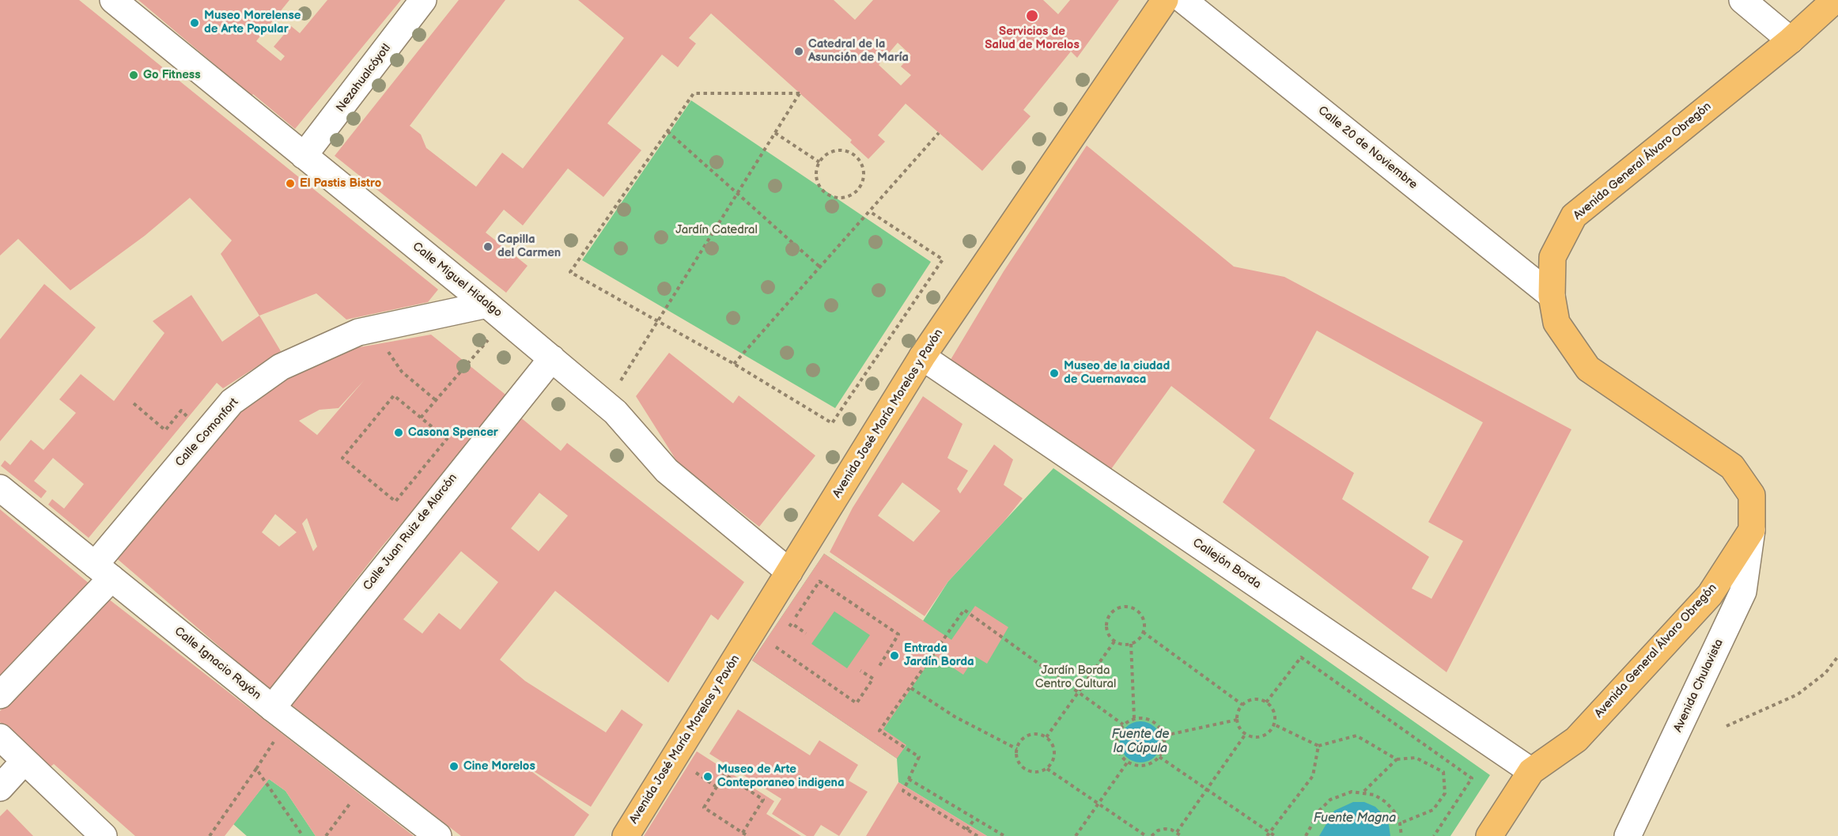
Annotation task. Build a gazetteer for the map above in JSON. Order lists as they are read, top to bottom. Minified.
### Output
{"streets":{"main road":["Avenida General Álvaro Obregón","Avenida José María Morelos y Pavón"],"street":["Nezahualcóyotl","Calle 20 de Noviembre","Calle Miguel Hidalgo","Calle Comonfort","Calle Juan Ruiz de Alarcón","Callejón Borda","Calle Ignacio Rayón","Avenida Chulavista"]},"crossings":[["Nezahualcóyotl","Calle Miguel Hidalgo"],["Calle 20 de Noviembre","Avenida General Álvaro Obregón"],["Avenida General Álvaro Obregón","Callejón Borda"],["Avenida General Álvaro Obregón","Avenida Chulavista"],["Calle Miguel Hidalgo","Avenida José María Morelos y Pavón"],["Calle Miguel Hidalgo","Calle Comonfort"],["Calle Miguel Hidalgo","Calle Juan Ruiz de Alarcón"],["Avenida José María Morelos y Pavón","Callejón Borda"],["Calle Comonfort","Calle Ignacio Rayón"],["Calle Juan Ruiz de Alarcón","Calle Ignacio Rayón"]],"water":["Fuente de la Cúpula","Fuente Magna"],"parks":["Jardín Catedral","Jardín Borda Centro Cultural"],"places":["Servicios de Salud de Morelos","Museo Morelense de Arte Popular","Catedral de la Asunción de María","Go Fitness","El Pastis Bistro","Capilla del Carmen","Museo de la ciudad de Cuernavaca","Casona Spencer","Entrada Jardín Borda","Cine Morelos","Museo de Arte Conteporaneo indigena"]}
